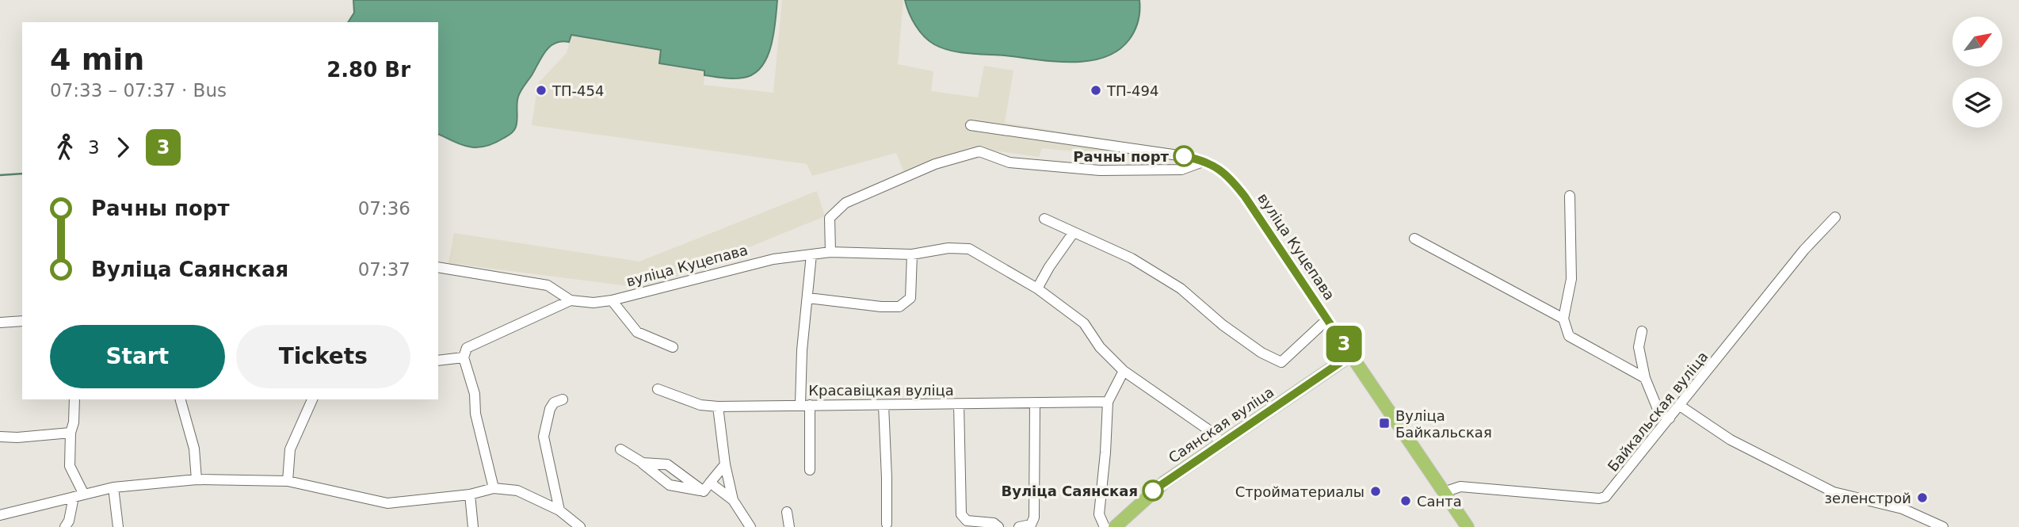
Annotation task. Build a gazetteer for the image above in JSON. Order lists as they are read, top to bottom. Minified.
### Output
{"streets":{"main road":["вуліца Куцепава","Саянская вуліца"],"street":["Красавіцкая вуліца","Байкальская вуліца"]},"crossings":[["вуліца Куцепава","Байкальская вуліца"],["вуліца Куцепава","Саянская вуліца"]],"places":{"other":["ТП-454","ТП-494","Рачны порт","Вуліца Саянская","Стройматериалы","зеленстрой","Санта"],"transit":["Вуліца Байкальская"]},"lines":["bus line 3"],"north":"top right","page":{"on_map":"3","heading":["4 min","07:33 – 07:37 · Bus","2.80 Br"],"legs":["3","3"],"list":[{"name":"Рачны порт","value":"07:36"},{"name":"Вуліца Саянская","value":"07:37"}],"buttons":["Start","Tickets"]}}
